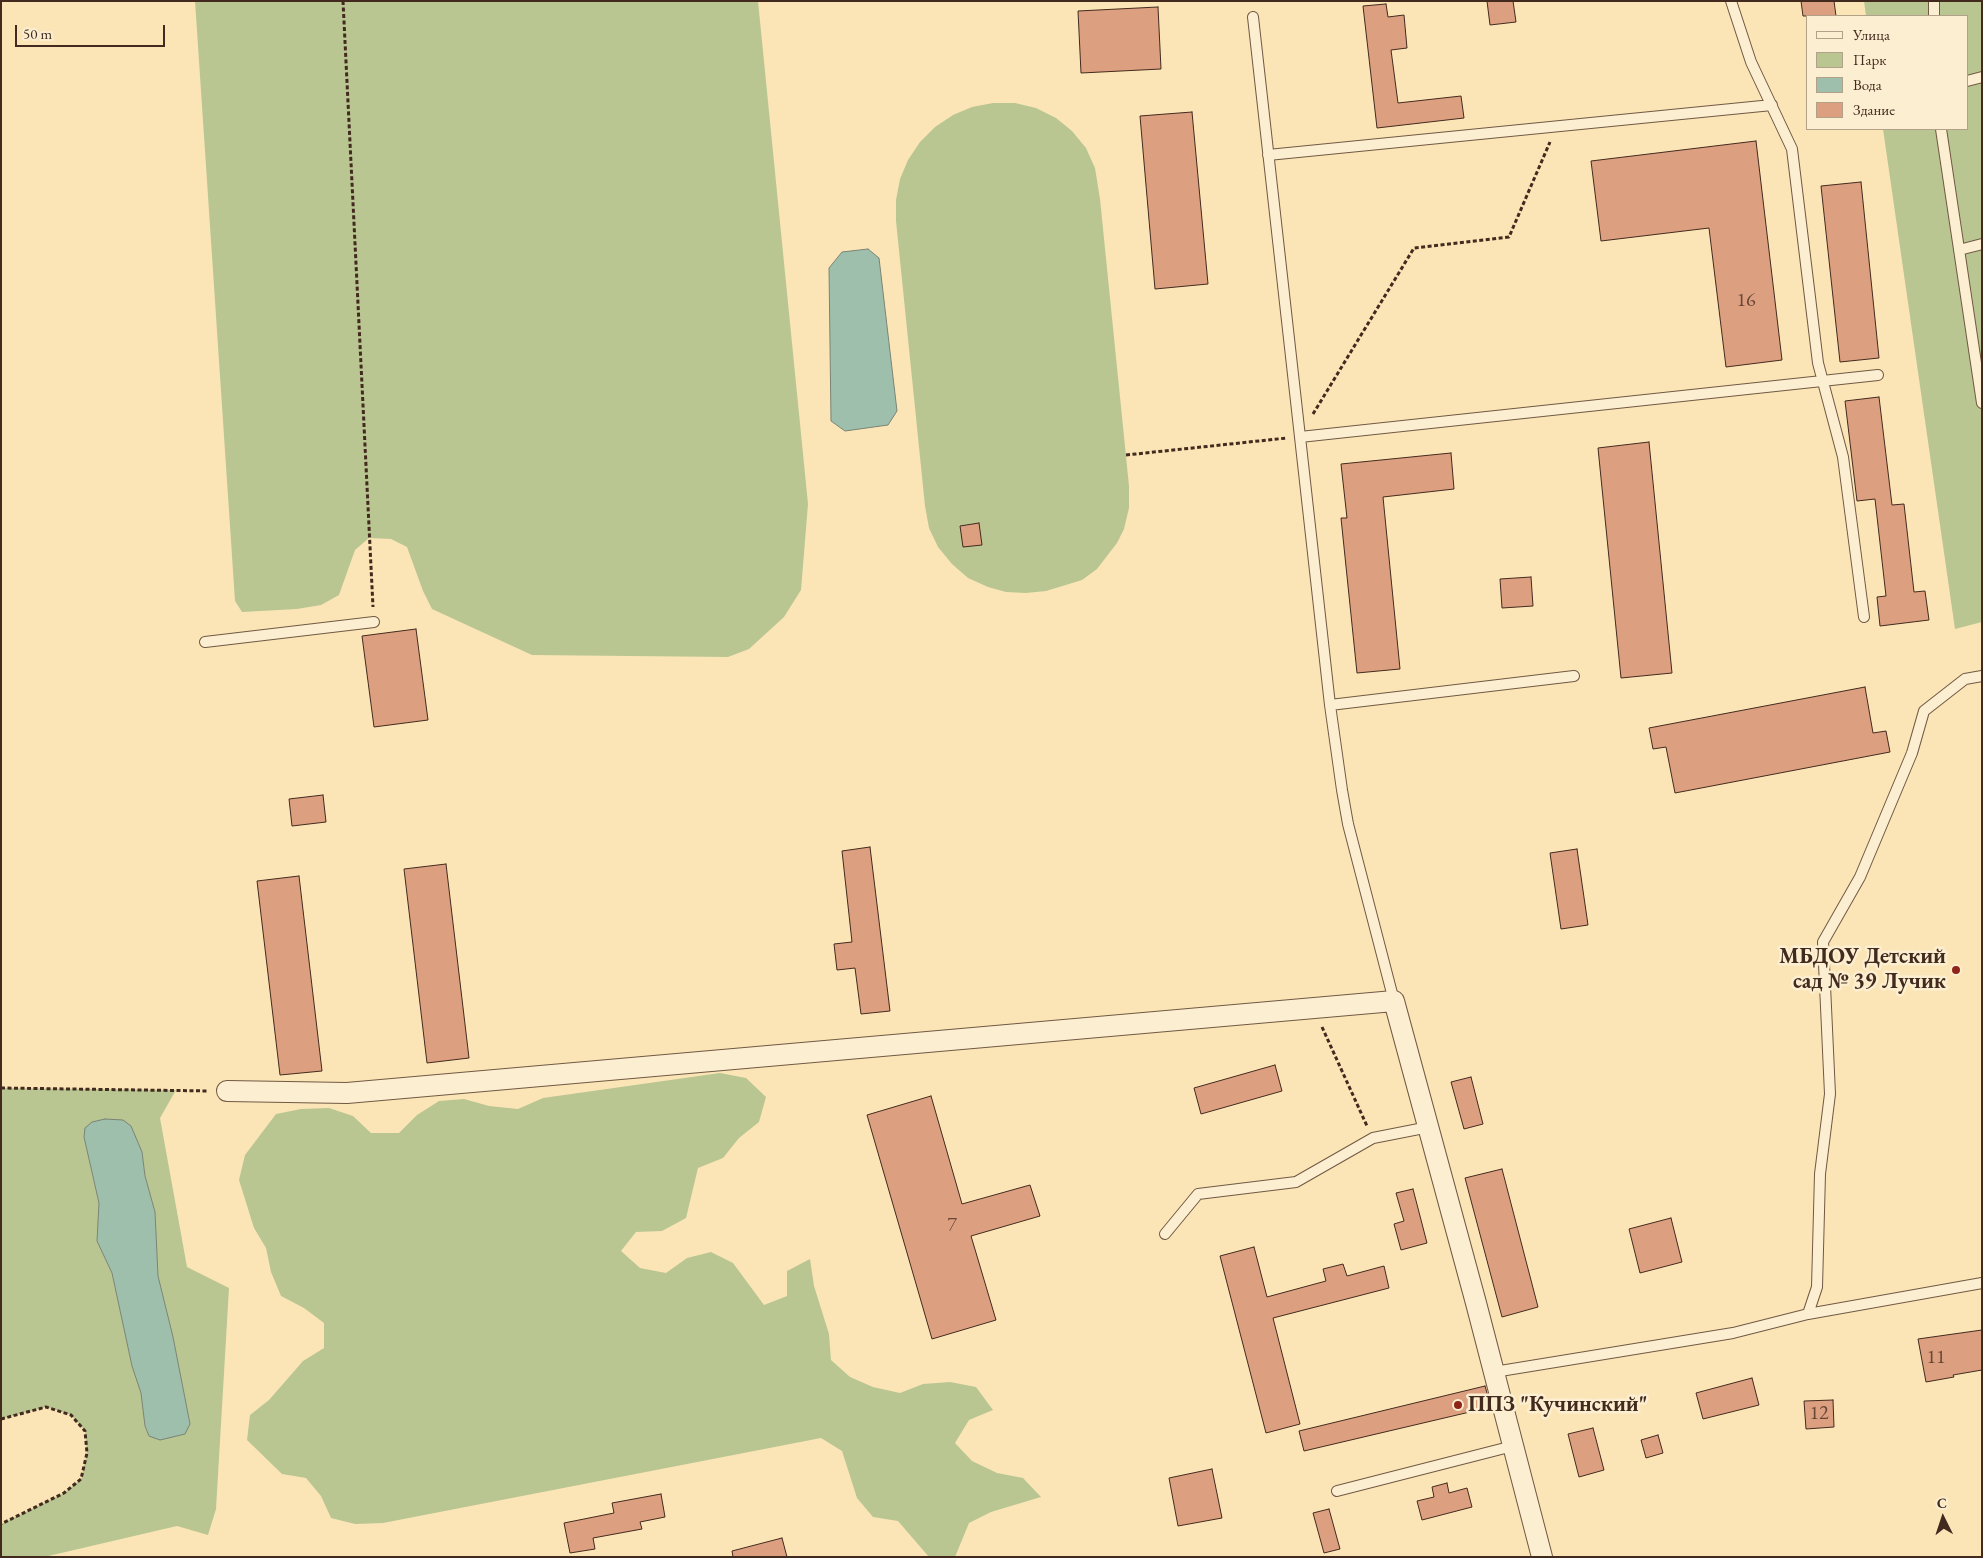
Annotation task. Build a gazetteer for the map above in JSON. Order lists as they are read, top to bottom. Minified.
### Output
{"places":["МБДОУ Детский сад № 39 Лучик","ППЗ \"Кучинский\""],"house_numbers":["16","7","11","12"],"legend":["Улица","Парк","Вода","Здание"],"scale_bar":"50 m","north":"top"}
